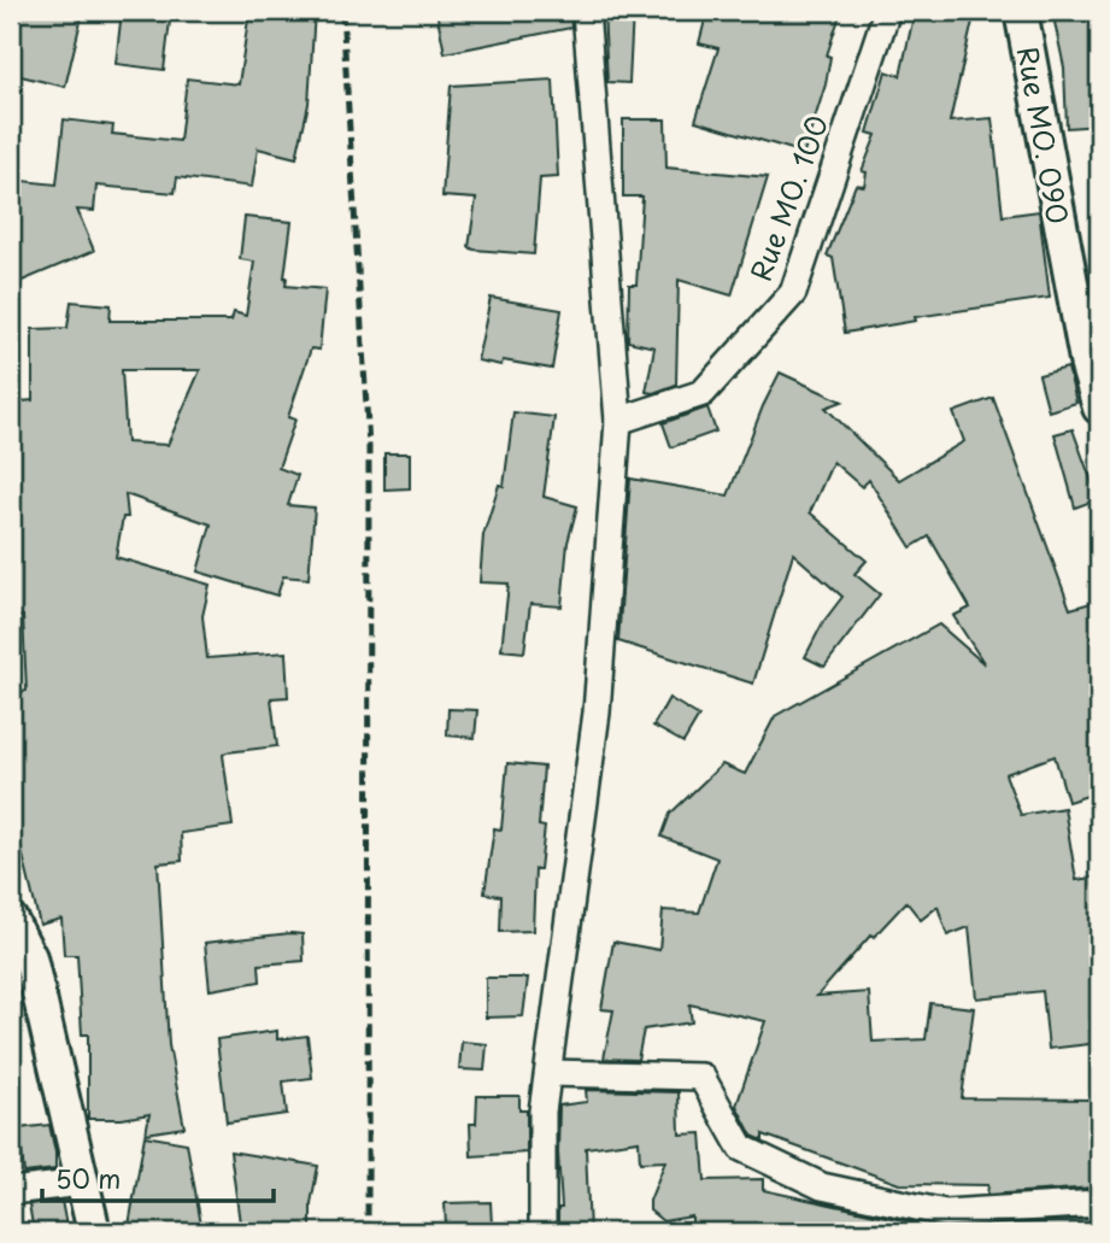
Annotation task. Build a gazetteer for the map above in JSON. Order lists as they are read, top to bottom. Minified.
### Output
{"streets":{"street":["Rue MO. 090","Rue MO. 100"]},"scale_bar":"50 m"}
